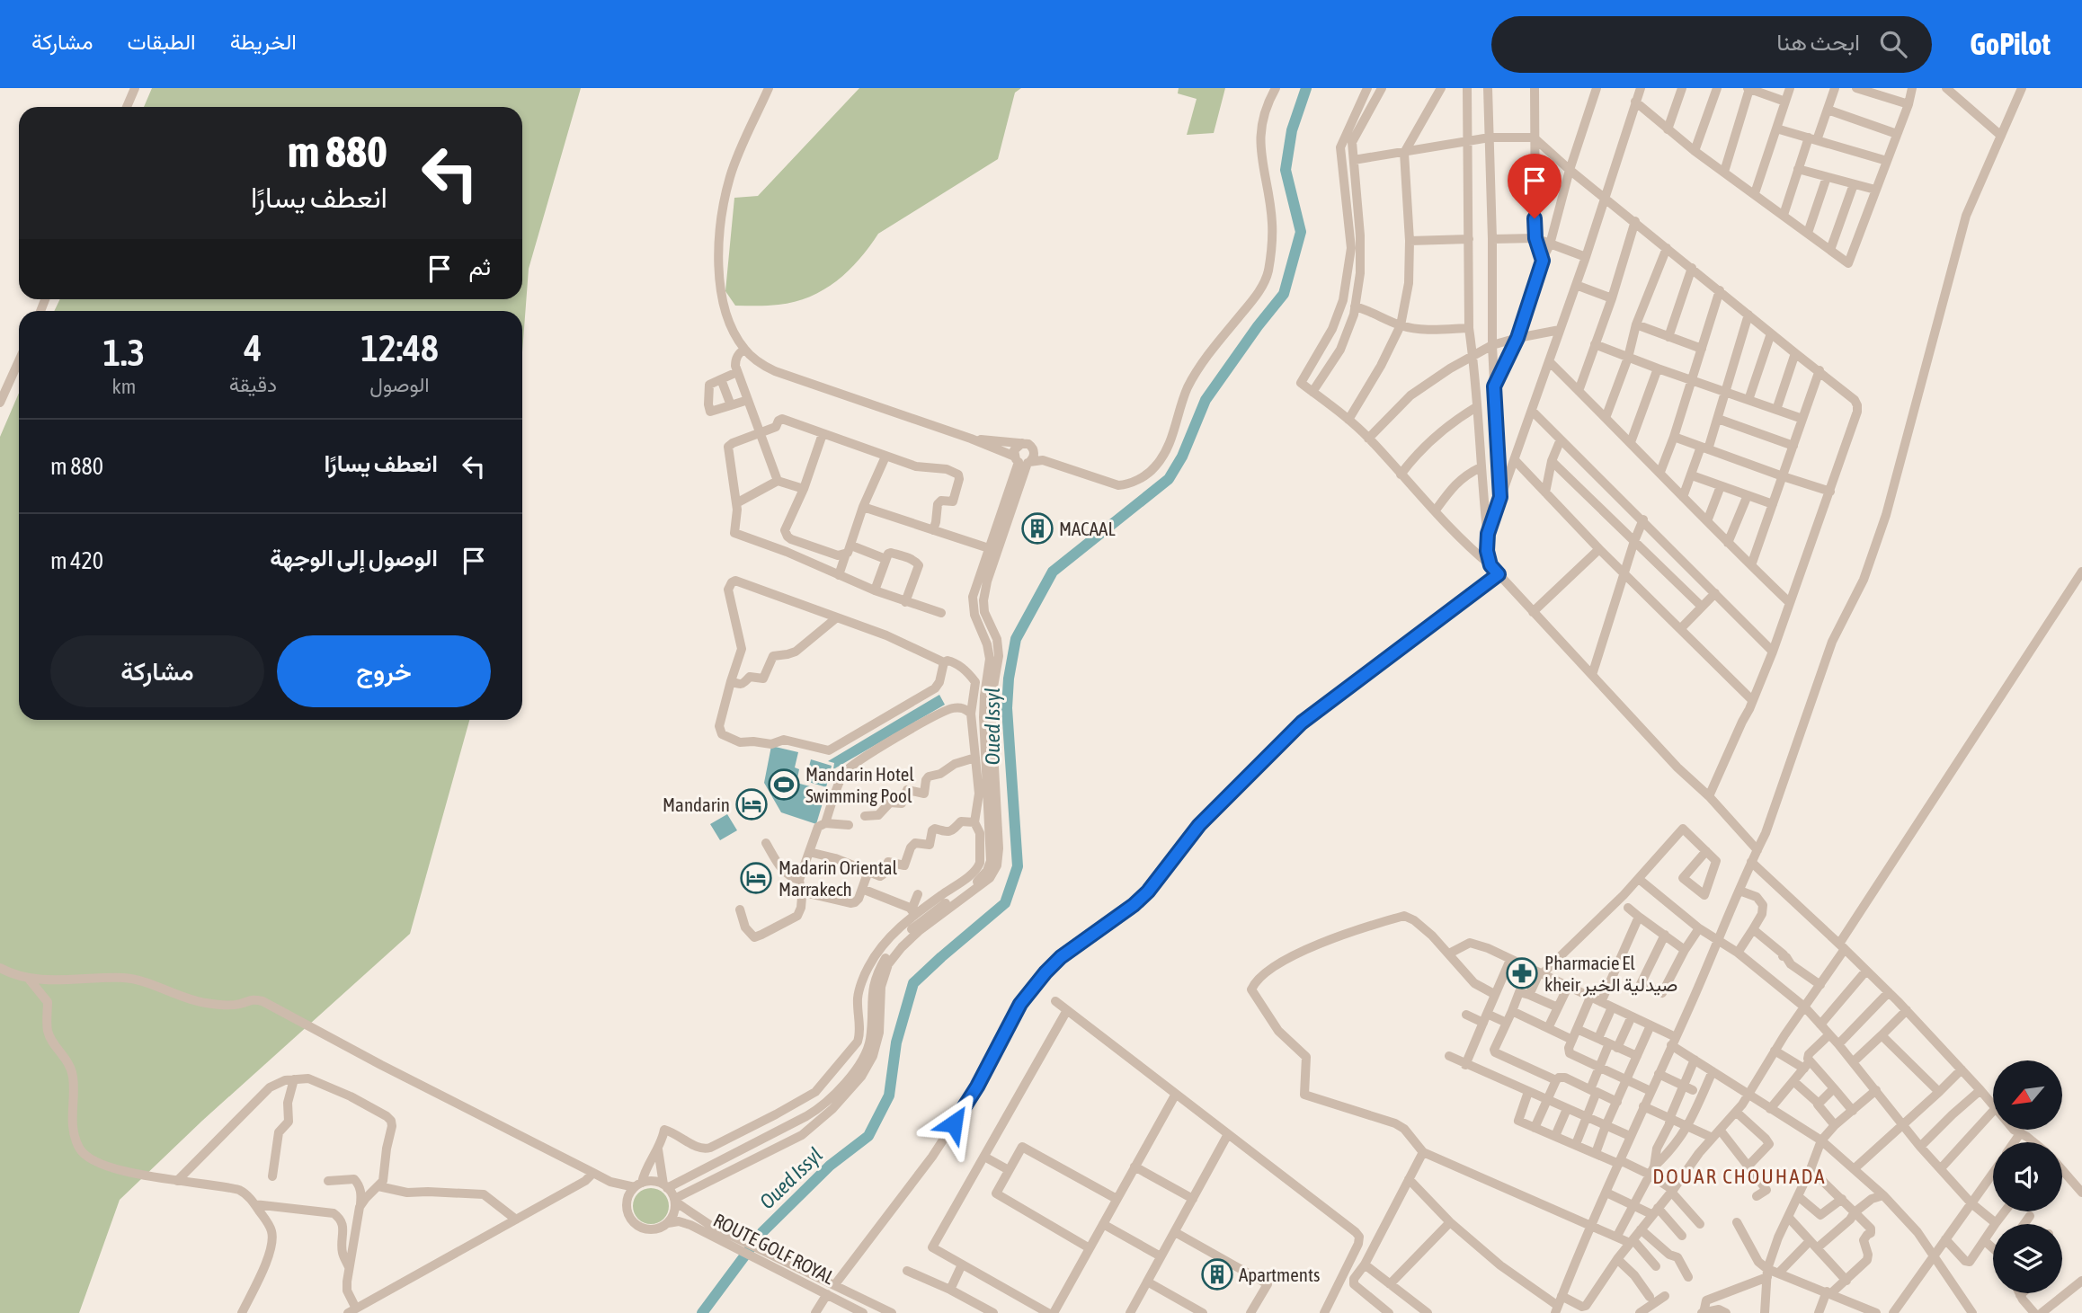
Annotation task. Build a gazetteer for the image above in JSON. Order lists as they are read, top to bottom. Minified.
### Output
{"streets":{"street":["ROUTE GOLF ROYAL"]},"districts":["DOUAR CHOUHADA"],"water":["Oued Issyl"],"places":{"building":["MACAAL","Apartments"],"sports":["Mandarin Hotel Swimming Pool"],"hotel":["Mandarin","Madarin Oriental Marrakech"],"pharmacy":["Pharmacie El kheir صيدلية الخير"]},"north":"bottom left","page":{"header":"GoPilot","search":"ابحث هنا","nav":["الخريطة","الطبقات","مشاركة"],"turn":["880 m","انعطف يسارًا"],"then":"ثم","eta":["12:48","الوصول","4","دقيقة","1.3","km"],"list":[{"name":"انعطف يسارًا","value":"880 m"},{"name":"الوصول إلى الوجهة","value":"420 m"}],"buttons":["خروج","مشاركة"]}}
